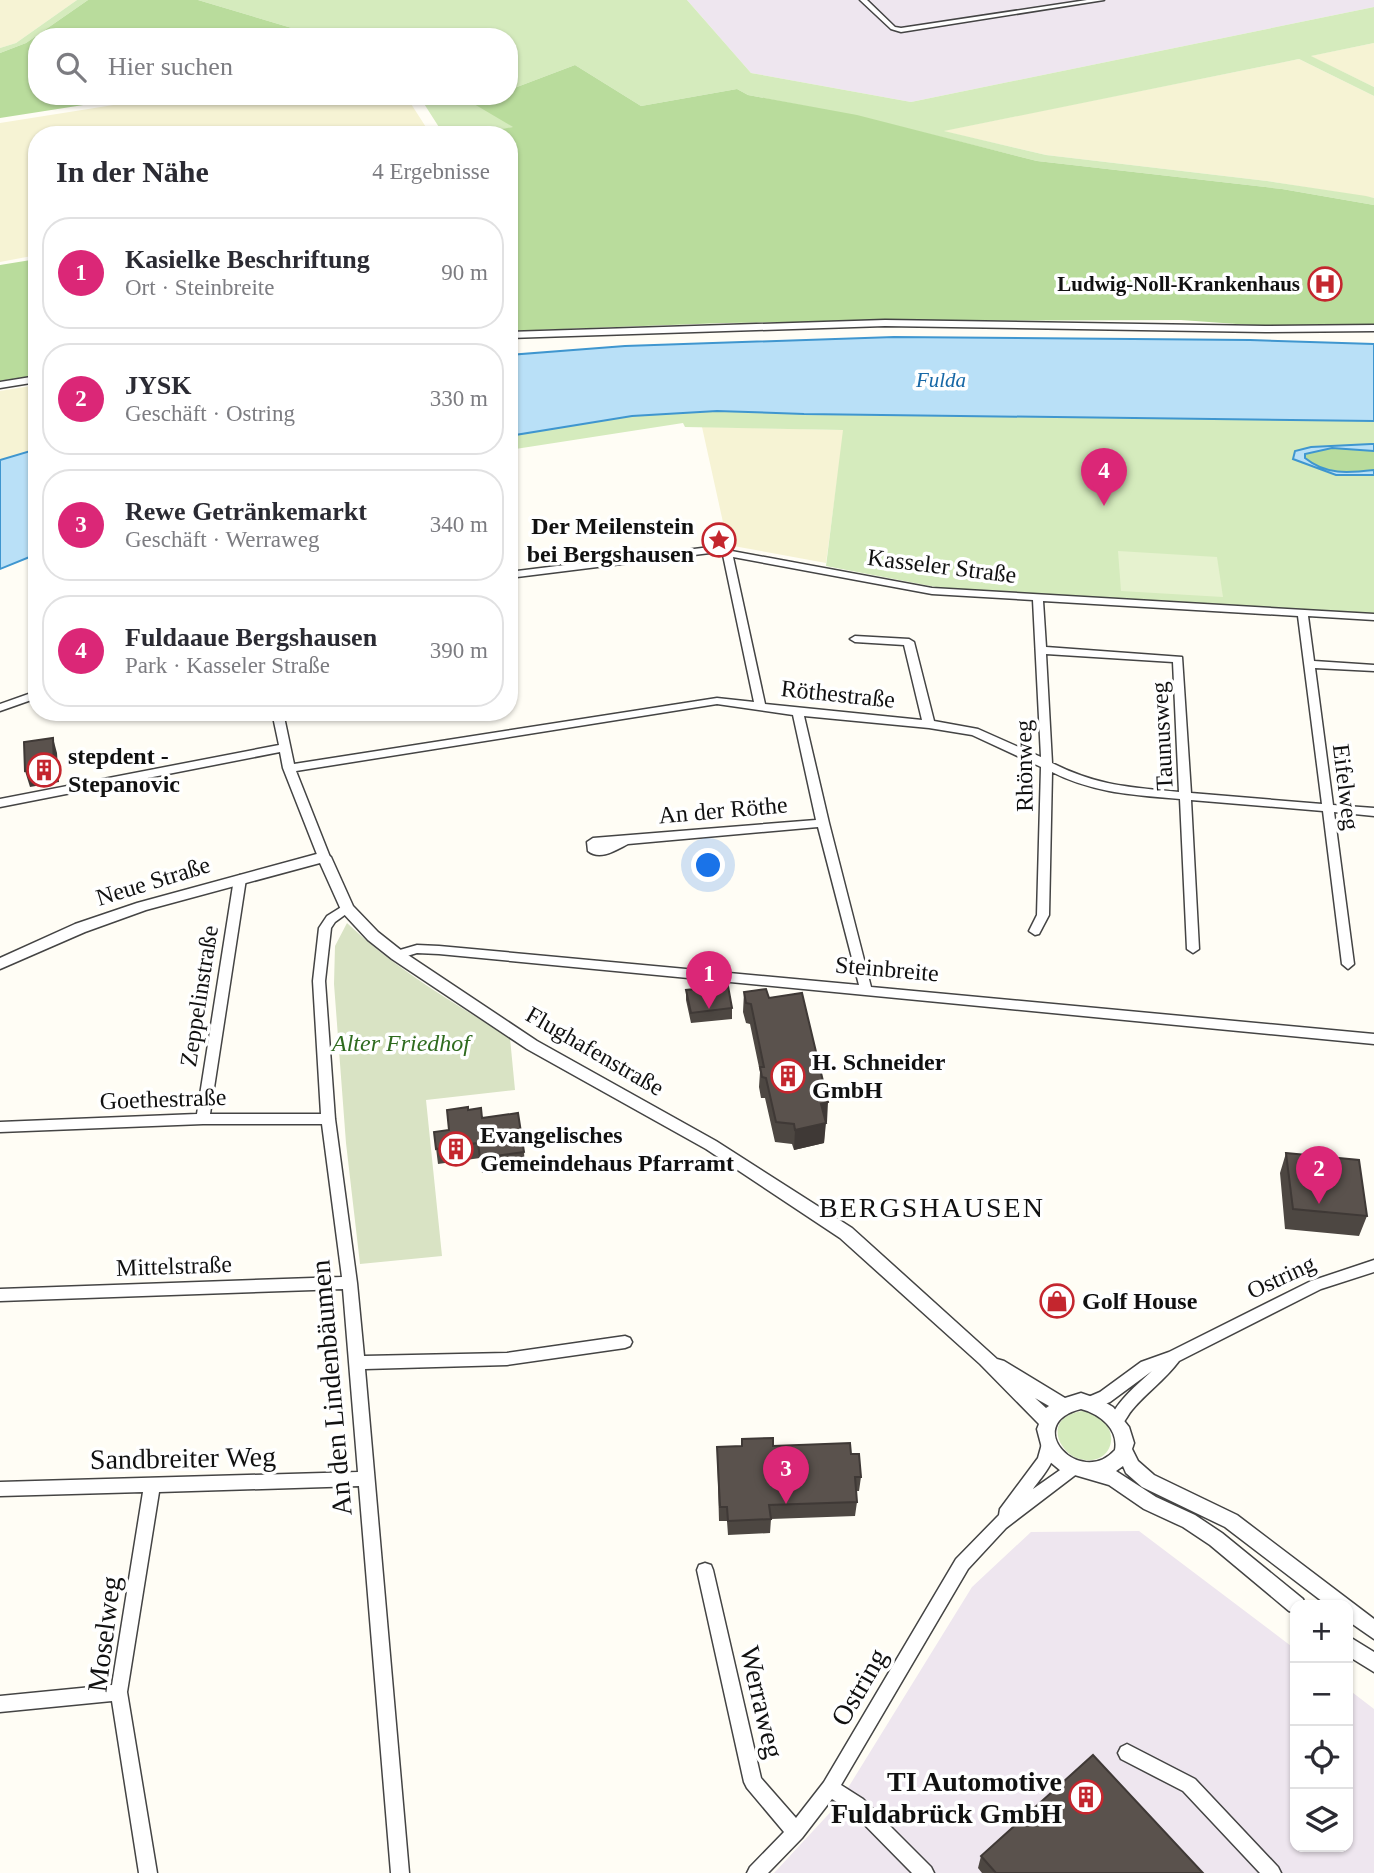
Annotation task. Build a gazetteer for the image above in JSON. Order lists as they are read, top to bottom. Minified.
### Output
{"streets":{"street":["Kasseler Straße","Röthestraße","Taunusweg","Rhönweg","Eifelweg","An der Röthe","Neue Straße","Steinbreite","Zeppelinstraße","Flughafenstraße","Goethestraße","Mittelstraße","Ostring","An den Lindenbäumen","Sandbreiter Weg","Moselweg","Werraweg"]},"crossings":[["Kasseler Straße","Rhönweg"],["Kasseler Straße","Eifelweg"],["Röthestraße","Taunusweg"],["Röthestraße","Rhönweg"],["Röthestraße","Eifelweg"],["Röthestraße","An der Röthe"],["Röthestraße","Flughafenstraße"],["Taunusweg","Rhönweg"],["An der Röthe","Steinbreite"],["Neue Straße","Zeppelinstraße"],["Neue Straße","Flughafenstraße"],["Steinbreite","Flughafenstraße"],["Zeppelinstraße","Goethestraße"],["Flughafenstraße","Ostring"],["Flughafenstraße","An den Lindenbäumen"],["Goethestraße","An den Lindenbäumen"],["Mittelstraße","An den Lindenbäumen"],["Ostring","Werraweg"],["An den Lindenbäumen","Sandbreiter Weg"],["Sandbreiter Weg","Moselweg"]],"districts":["BERGSHAUSEN"],"water":["Fulda"],"parks":["Alter Friedhof"],"places":{"hospital":["Ludwig-Noll-Krankenhaus"],"place":["Der Meilenstein bei Bergshausen"],"building":["stepdent - Stepanovic","H. Schneider GmbH","Evangelisches Gemeindehaus Pfarramt","TI Automotive Fuldabrück GmbH"],"shop":["Golf House"]},"page":{"search":"Hier suchen","heading":["In der Nähe","4 Ergebnisse"],"list":[{"mark":"1","name":"Kasielke Beschriftung","note":"Ort · Steinbreite","value":"90 m"},{"mark":"2","name":"JYSK","note":"Geschäft · Ostring","value":"330 m"},{"mark":"3","name":"Rewe Getränkemarkt","note":"Geschäft · Werraweg","value":"340 m"},{"mark":"4","name":"Fuldaaue Bergshausen","note":"Park · Kasseler Straße","value":"390 m"}],"pins":["4","1","2","3"],"map_buttons":["+","−"]}}
